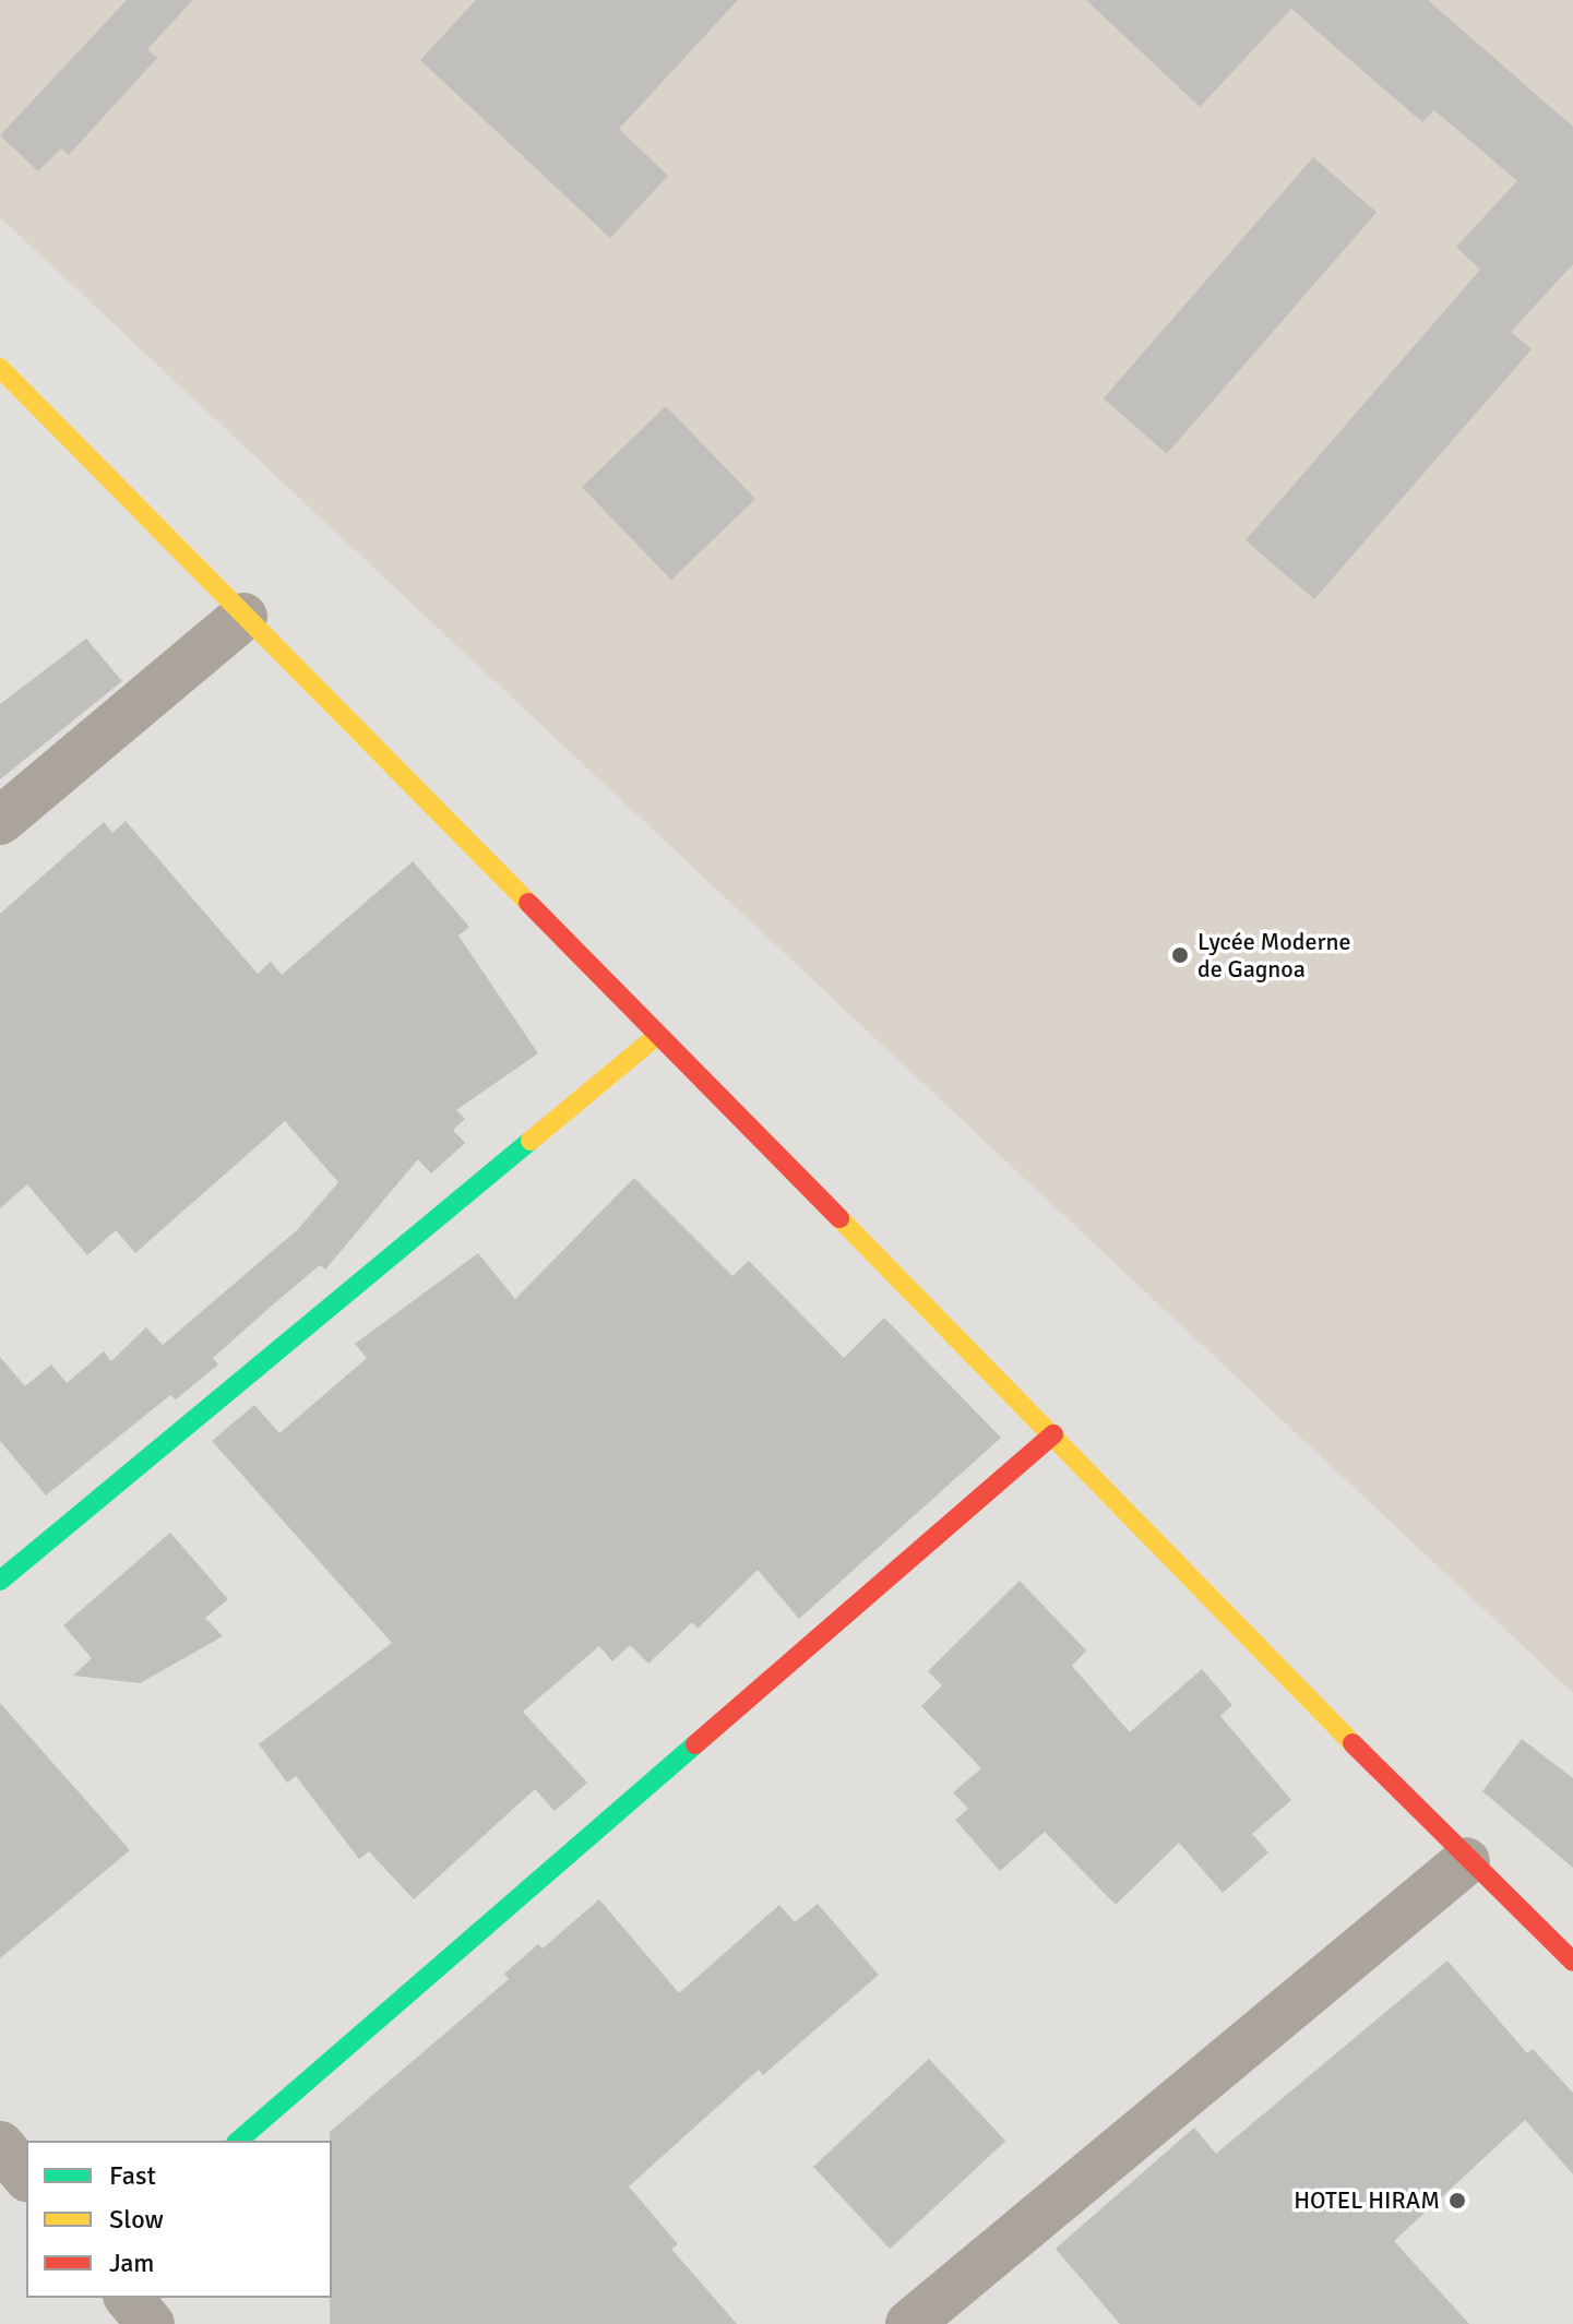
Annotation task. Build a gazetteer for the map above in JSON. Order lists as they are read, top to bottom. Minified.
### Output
{"places":["Lycée Moderne de Gagnoa","HOTEL HIRAM"],"legend":["Fast","Slow","Jam"]}
